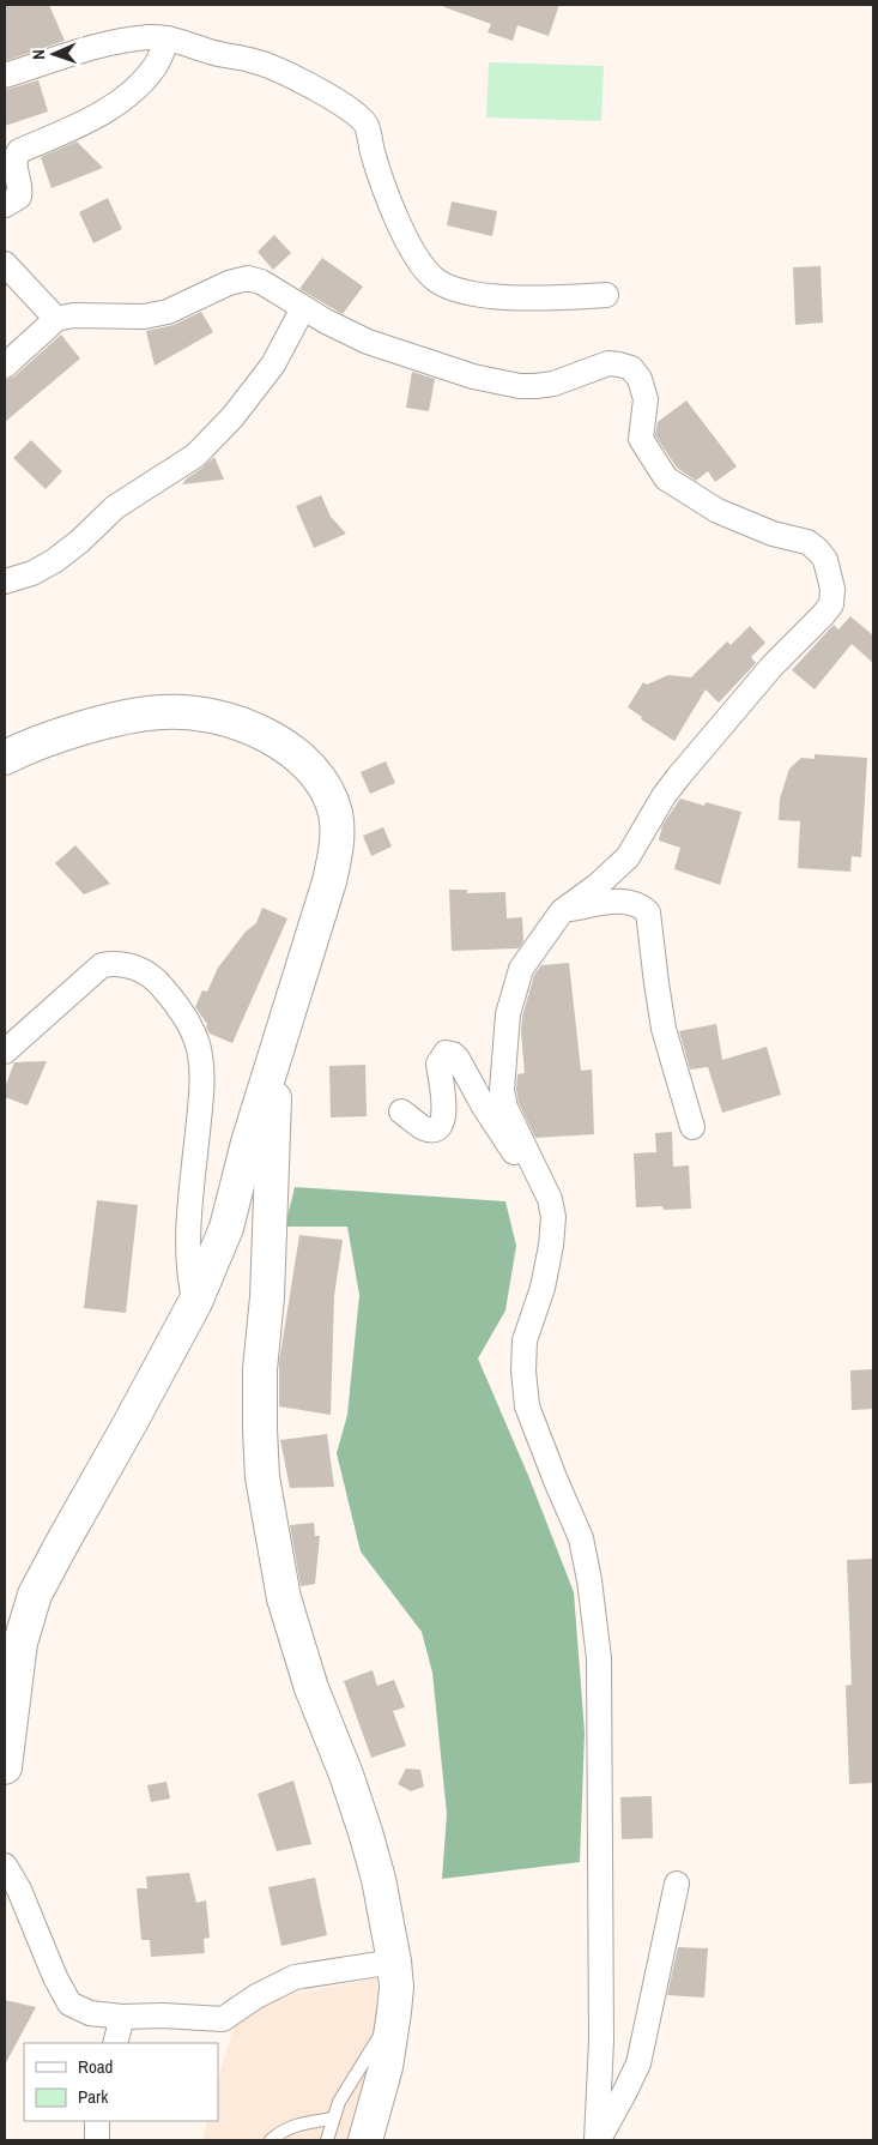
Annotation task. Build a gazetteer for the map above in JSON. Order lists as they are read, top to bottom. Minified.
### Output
{"legend":["Road","Park"],"north":"left"}
